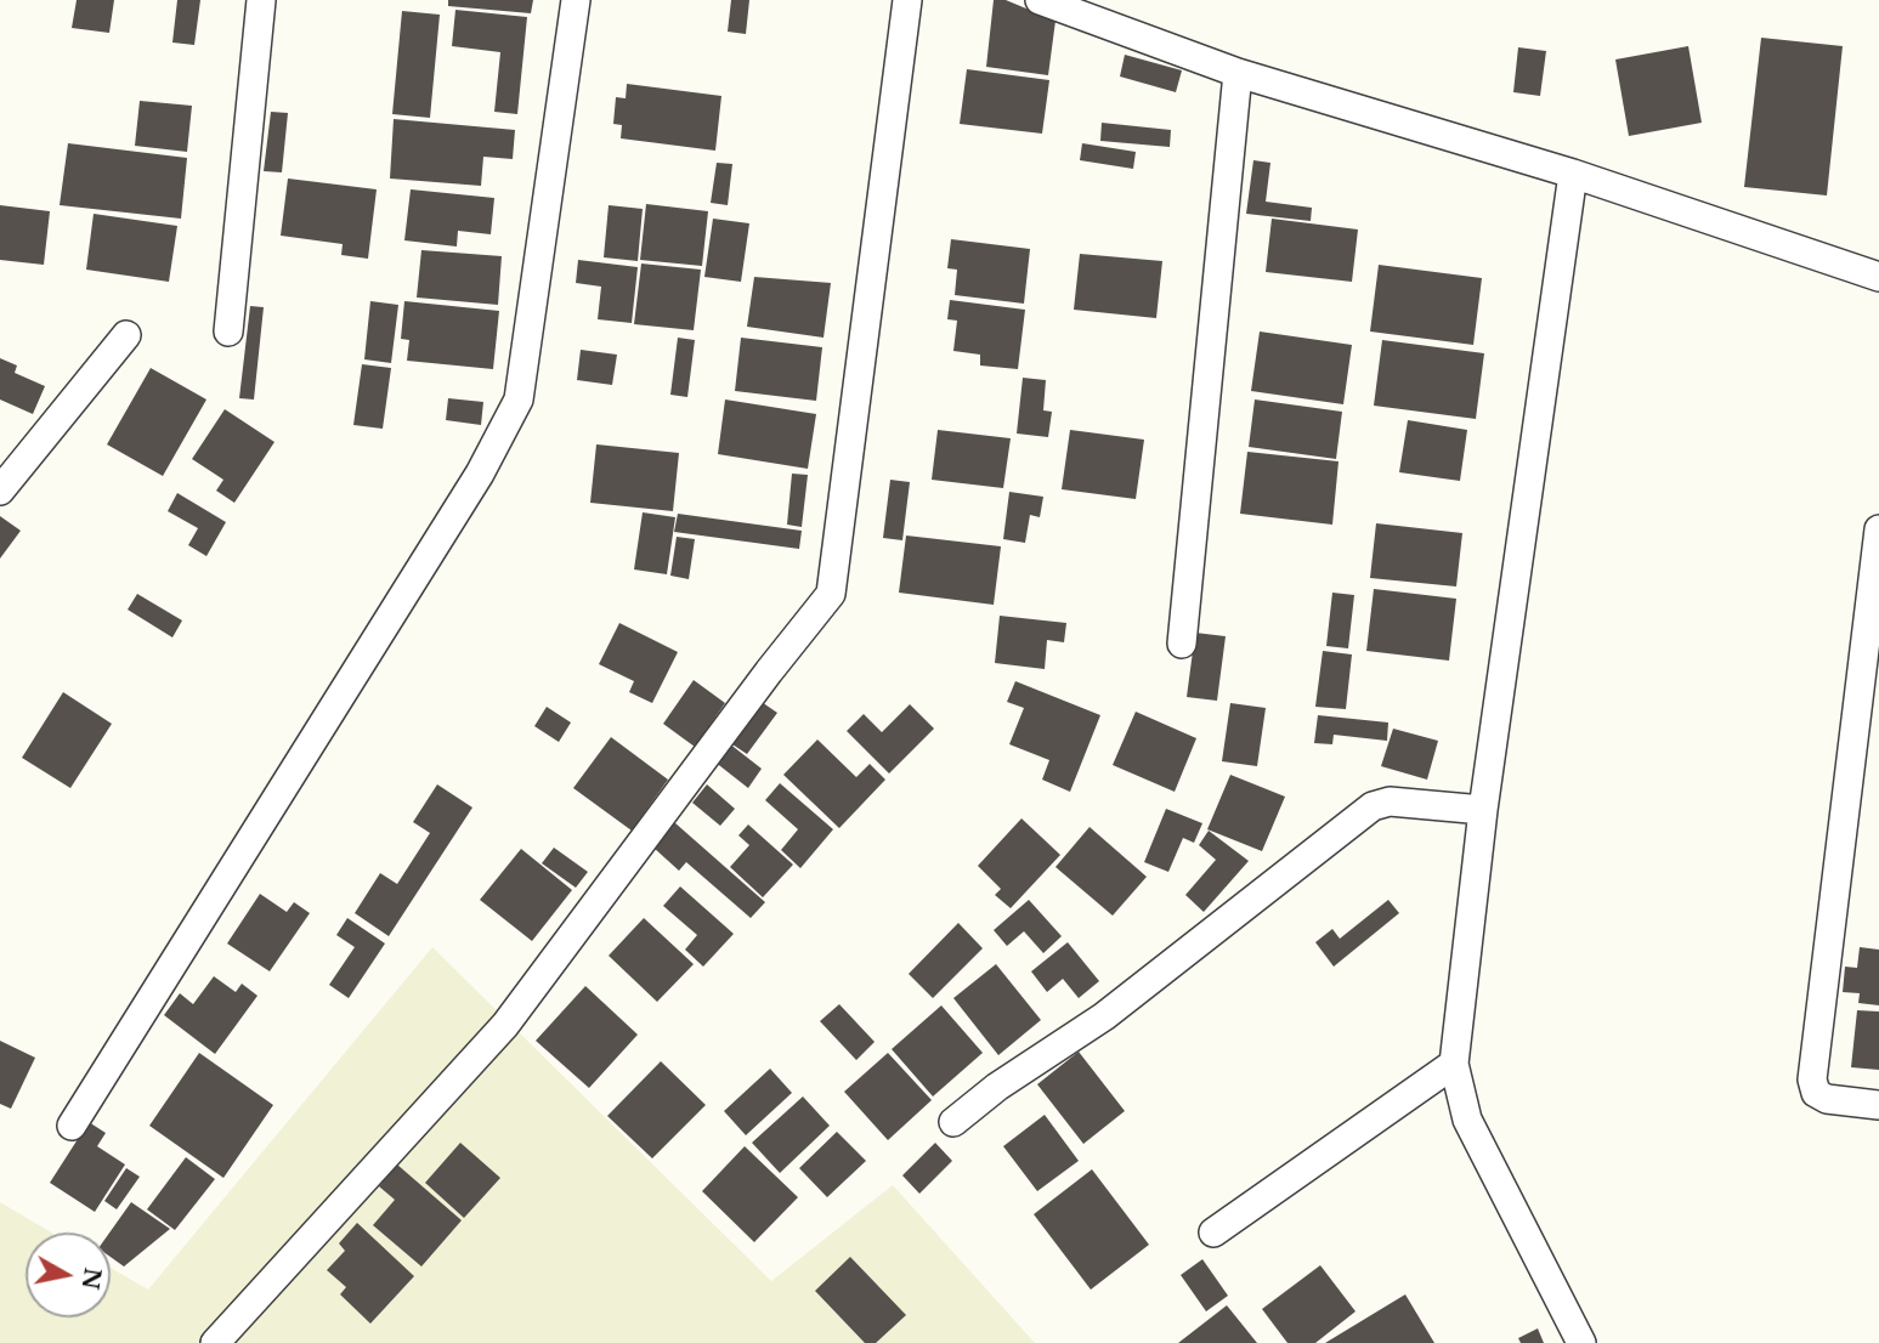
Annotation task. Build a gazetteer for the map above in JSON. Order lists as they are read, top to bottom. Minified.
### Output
{"north":"right"}
